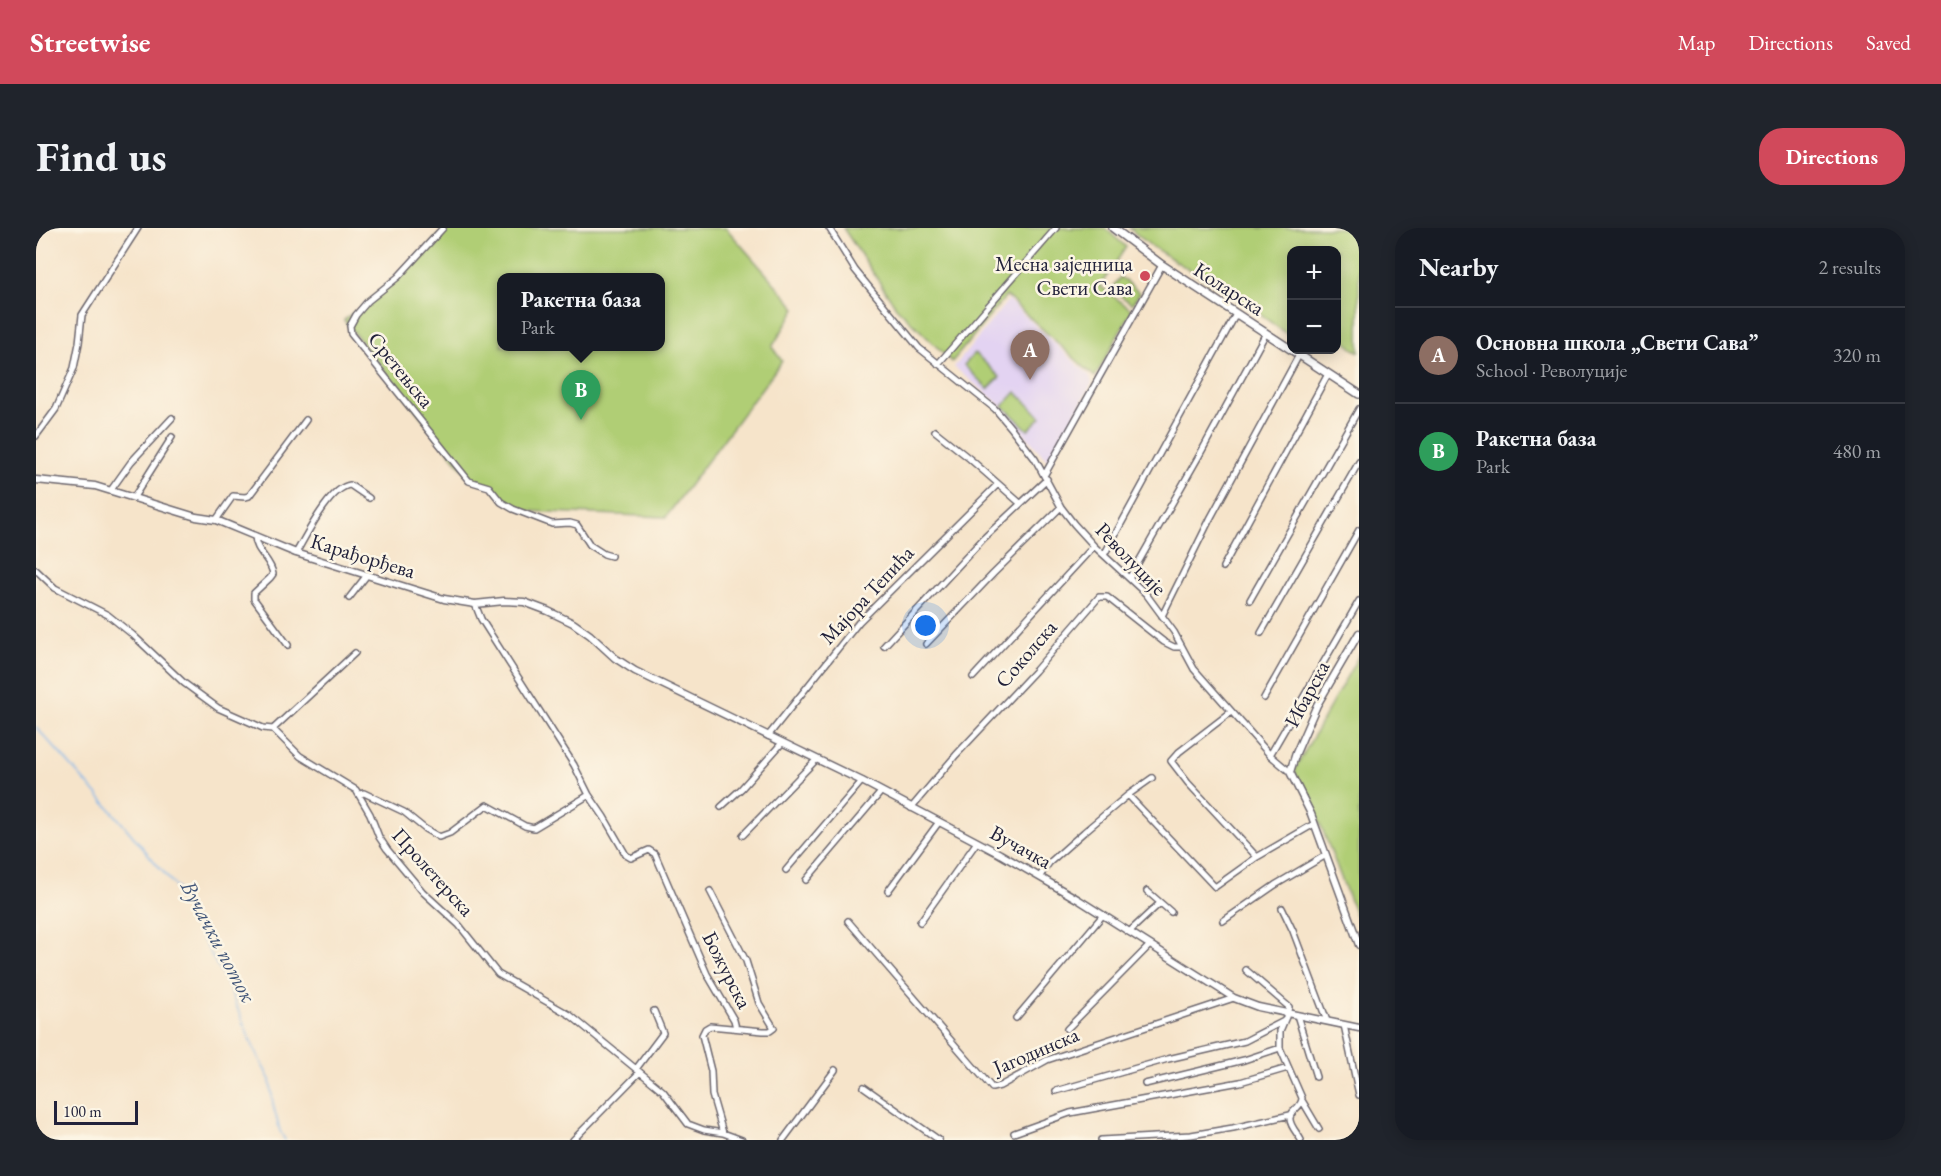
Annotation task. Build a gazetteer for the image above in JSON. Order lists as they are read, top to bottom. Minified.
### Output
{"streets":{"main road":["Коларска"],"street":["Сретењска","Карађорђева","Револуције","Мајора Тепића","Соколска","Ибарска","Вучачка","Пролетерска","Божурска","Јагодинска"]},"crossings":[["Карађорђева","Вучачка"],["Револуције","Соколска"],["Револуције","Ибарска"],["Мајора Тепића","Вучачка"],["Соколска","Вучачка"],["Вучачка","Јагодинска"]],"water":["Вучачки поток"],"places":["Месна заједница Свети Сава"],"scale_bar":"100 m","page":{"header":"Streetwise","nav":["Map","Directions","Saved"],"buttons":"Directions","title":"Find us","heading":["Nearby","2 results"],"map_buttons":["+","−"],"popup":["Ракетна база","Park"],"list":[{"mark":"A","name":"Основна школа „Свети Сава”","note":"School · Револуције","value":"320 m"},{"mark":"B","name":"Ракетна база","note":"Park","value":"480 m"}],"pins":["A","B"],"scale":"100 m"}}
